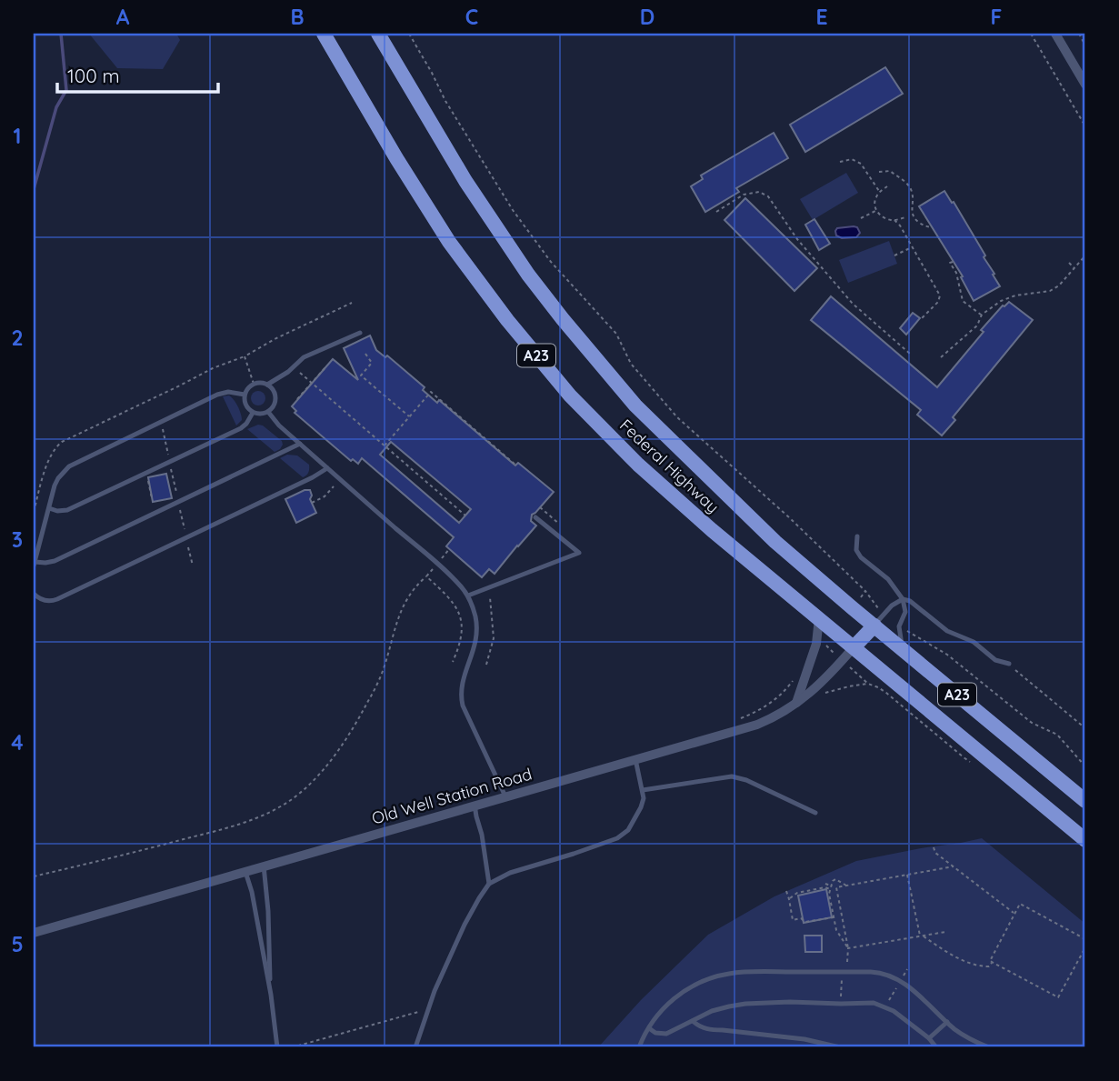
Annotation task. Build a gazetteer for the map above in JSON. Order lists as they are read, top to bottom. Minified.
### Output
{"streets":{"highway":["A23","Federal Highway"],"street":["Old Well Station Road"]},"crossings":[["Federal Highway","Old Well Station Road"]],"scale_bar":"100 m","grid":{"columns":["A","B","C","D","E","F"],"rows":["1","2","3","4","5"]}}
